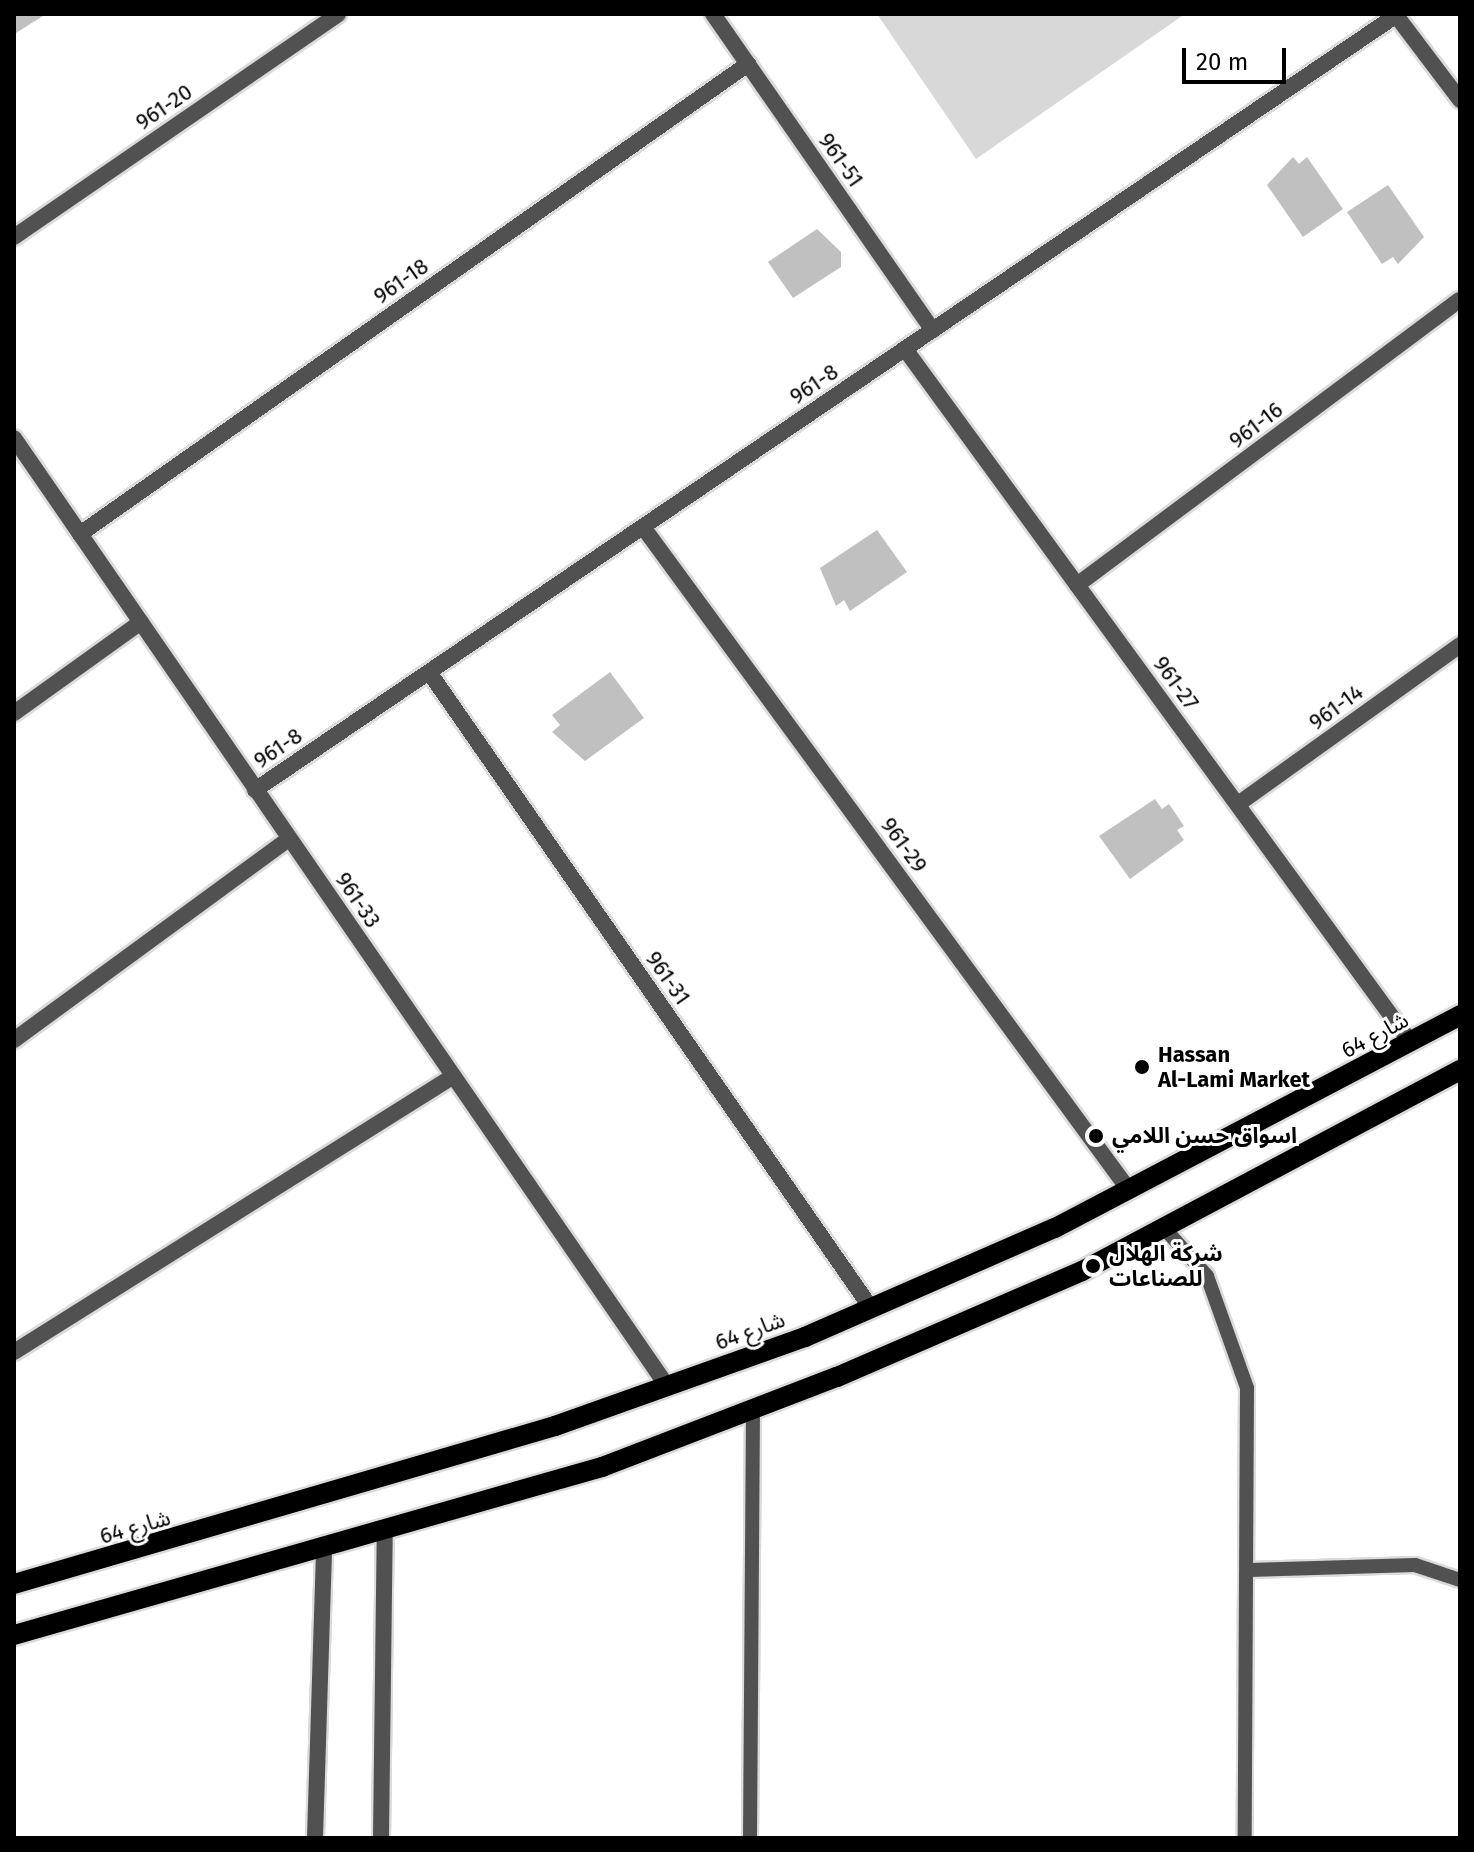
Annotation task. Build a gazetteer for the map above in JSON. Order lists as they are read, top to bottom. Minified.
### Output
{"streets":{"main road":["شارع 64"],"street":["961-20","961-51","961-18","961-8","961-16","961-27","961-14","961-29","961-33","961-31"]},"crossings":[["961-51","961-18"],["961-51","961-8"],["961-18","961-33"],["961-8","961-27"],["961-8","961-29"],["961-8","961-33"],["961-8","961-31"],["961-16","961-27"],["961-27","961-14"],["961-27","شارع 64"],["961-29","شارع 64"],["961-33","شارع 64"],["961-31","شارع 64"]],"places":["Hassan Al-Lami Market","اسواق حسن اللامي","شركة الهلال للصناعات"],"scale_bar":"20 m"}
